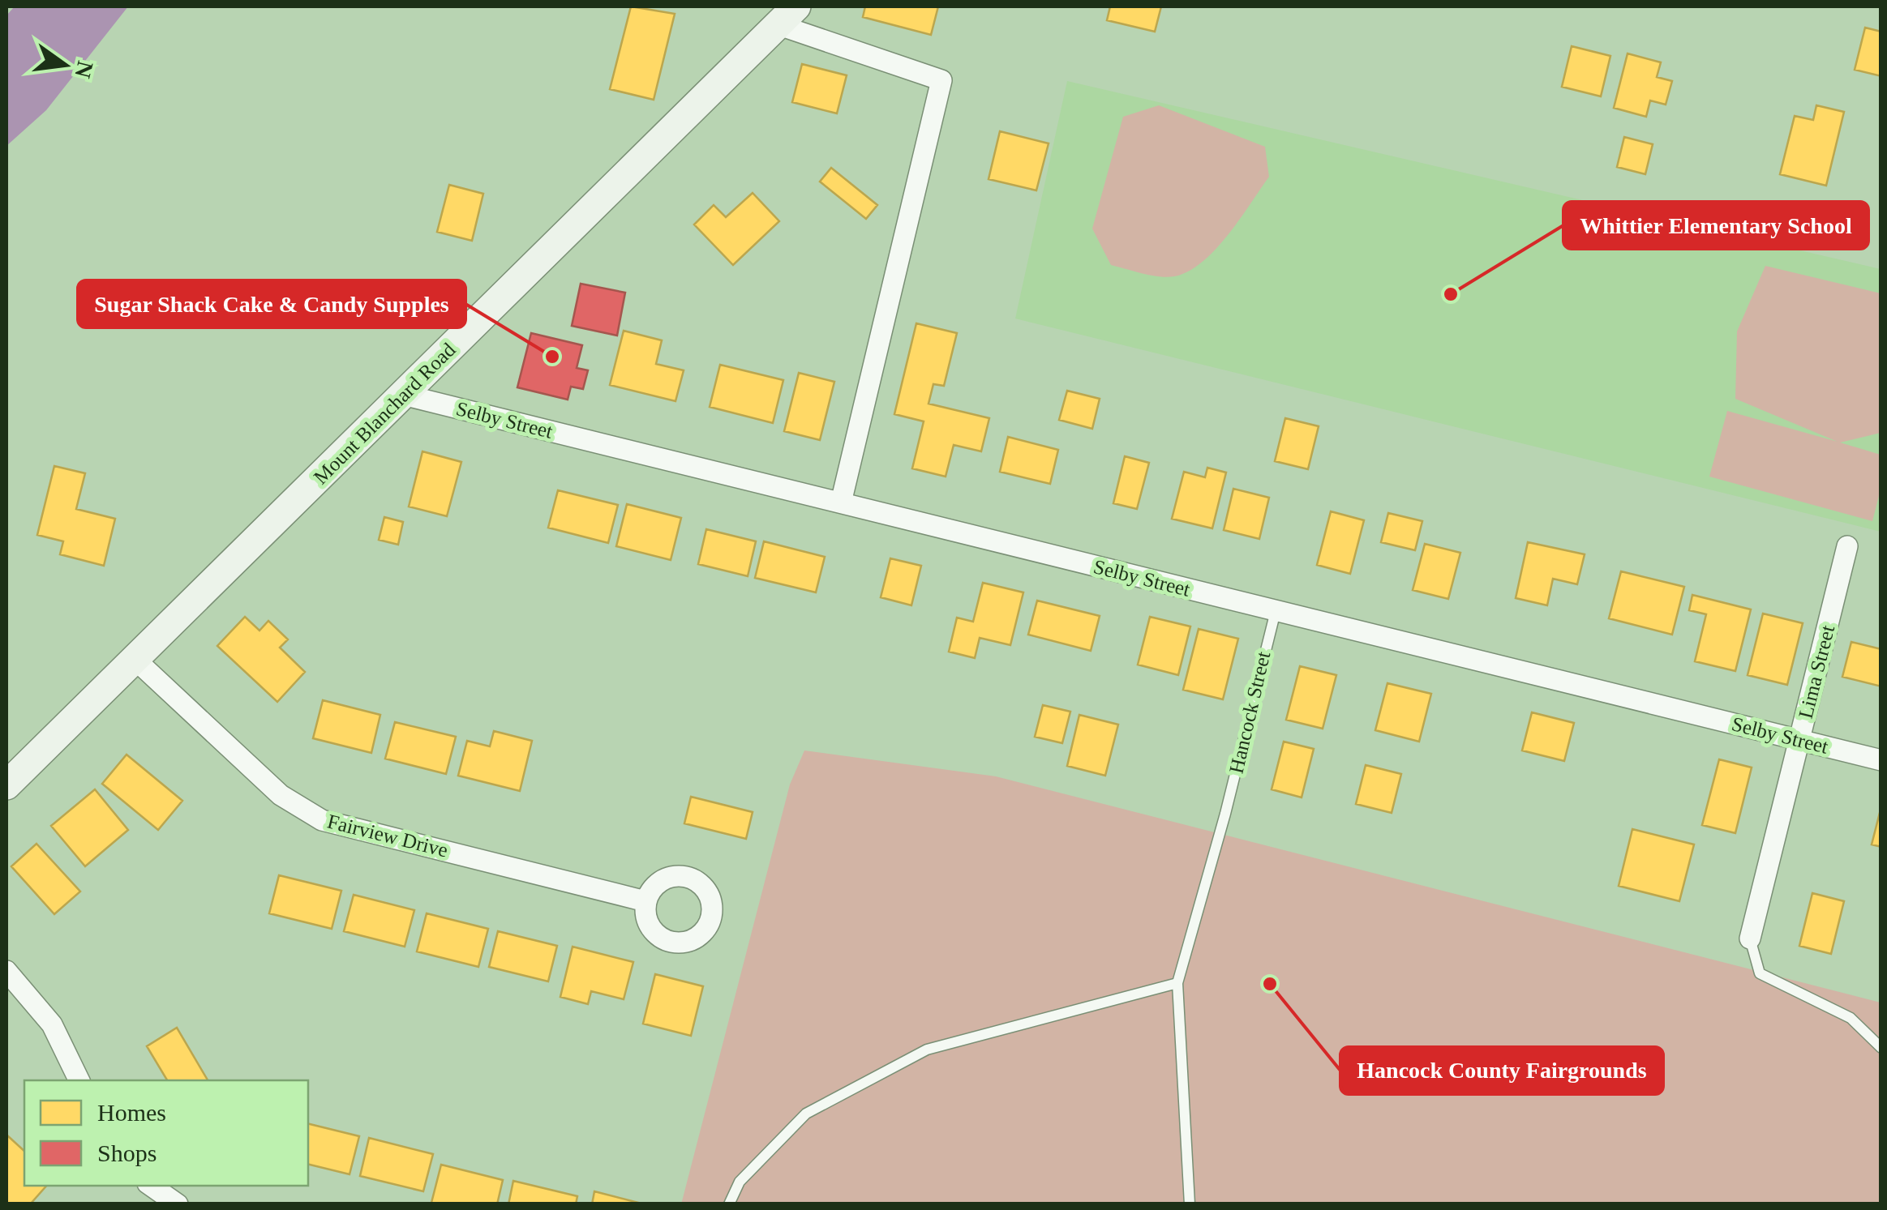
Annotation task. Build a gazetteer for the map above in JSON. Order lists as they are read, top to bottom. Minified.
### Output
{"streets":{"main road":["Mount Blanchard Road"],"street":["Selby Street","Lima Street","Fairview Drive"],"lane":["Hancock Street"]},"crossings":[["Mount Blanchard Road","Selby Street"],["Mount Blanchard Road","Fairview Drive"],["Selby Street","Lima Street"],["Selby Street","Hancock Street"]],"places":["Whittier Elementary School","Sugar Shack Cake & Candy Supples","Hancock County Fairgrounds"],"legend":["Homes","Shops"],"north":"right"}
